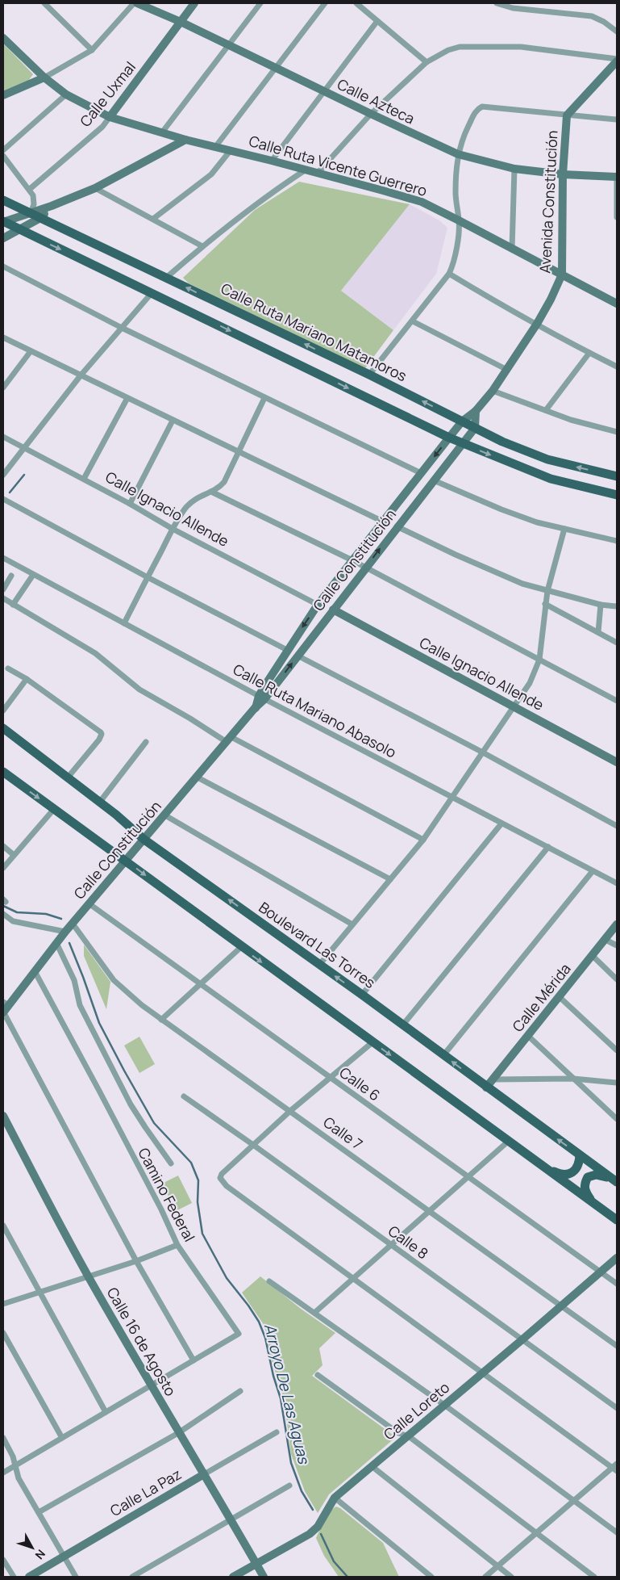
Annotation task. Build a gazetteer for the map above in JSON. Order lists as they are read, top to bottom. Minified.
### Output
{"streets":{"main road":["Calle Ruta Mariano Matamoros","Boulevard Las Torres"],"street":["Calle Uxmal","Calle Azteca","Calle Ruta Vicente Guerrero","Avenida Constitución","Calle Ignacio Allende","Calle Constitución","Calle Ruta Mariano Abasolo","Calle Mérida","Calle 6","Calle 7","Camino Federal","Calle 8","Calle 16 de Agosto","Calle Loreto","Calle La Paz"]},"crossings":[["Calle Uxmal","Calle Azteca"],["Calle Uxmal","Calle Ruta Vicente Guerrero"],["Calle Azteca","Avenida Constitución"],["Calle Ruta Vicente Guerrero","Avenida Constitución"],["Avenida Constitución","Calle Ruta Mariano Matamoros"],["Avenida Constitución","Calle Constitución"],["Calle Ruta Mariano Matamoros","Calle Constitución"],["Calle Ignacio Allende","Calle Constitución"],["Calle Constitución","Calle Ruta Mariano Abasolo"],["Calle Constitución","Boulevard Las Torres"],["Calle Constitución","Calle 6"],["Calle Constitución","Calle 7"],["Calle Constitución","Camino Federal"],["Boulevard Las Torres","Calle Mérida"],["Calle 6","Calle Loreto"],["Calle 7","Calle Loreto"],["Camino Federal","Calle 16 de Agosto"],["Calle 8","Calle Loreto"],["Calle 16 de Agosto","Calle Loreto"],["Calle 16 de Agosto","Calle La Paz"]],"water":["Arroyo De Las Aguas"],"north":"bottom right"}
